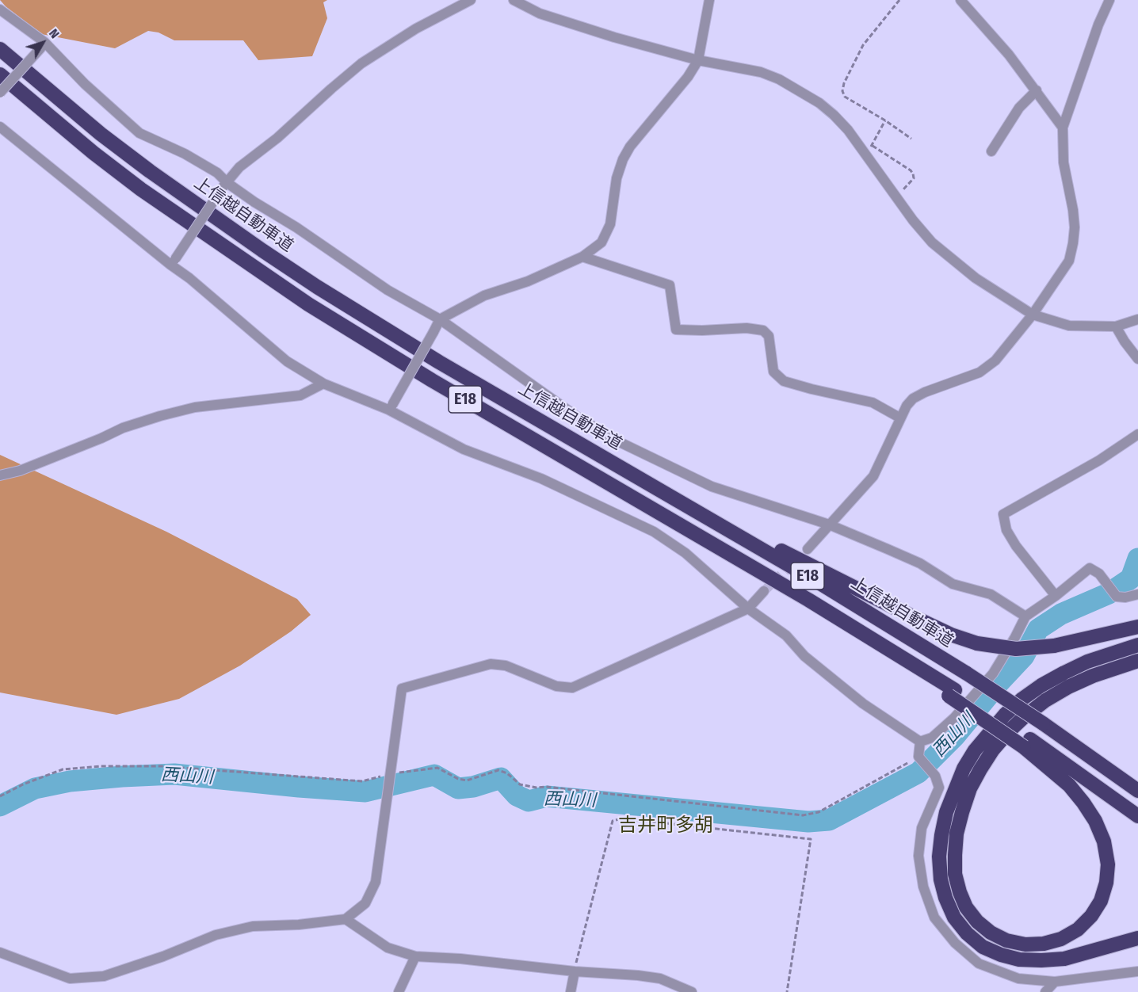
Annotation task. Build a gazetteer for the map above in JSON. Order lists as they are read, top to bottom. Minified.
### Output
{"streets":{"highway":["上信越自動車道","E18"]},"districts":["吉井町多胡"],"water":["西山川"],"north":"top right"}
